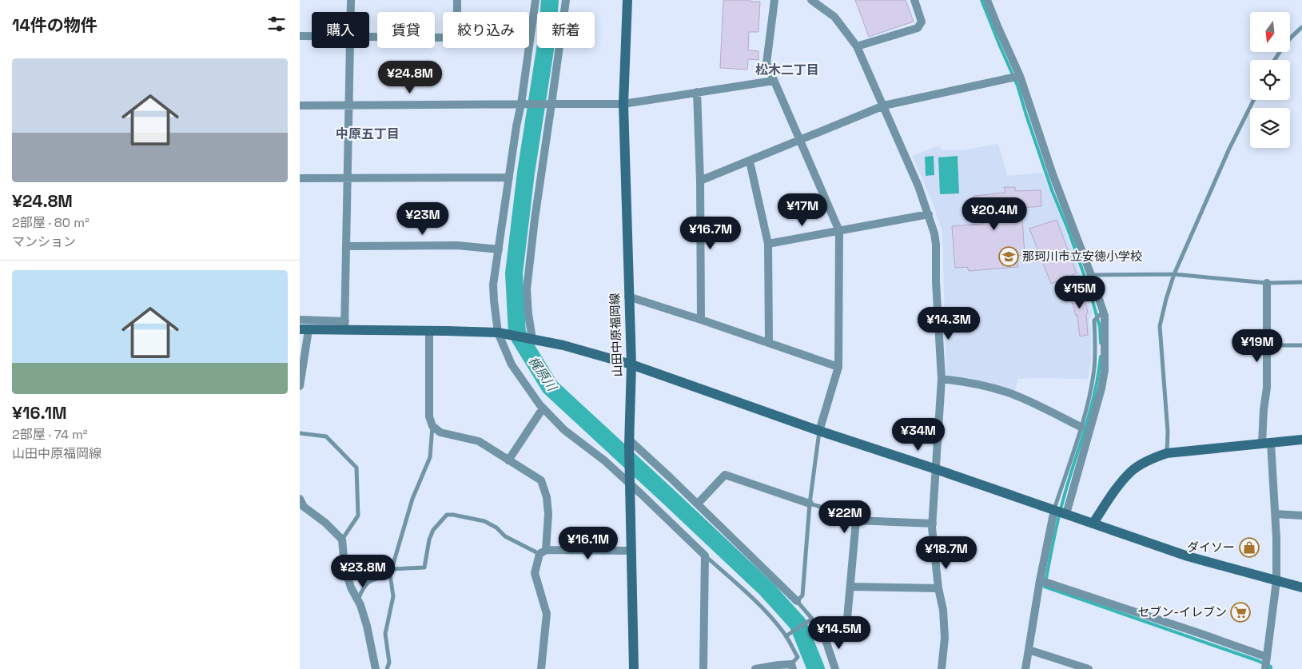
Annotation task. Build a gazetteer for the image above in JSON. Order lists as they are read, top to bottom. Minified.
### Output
{"streets":{"street":["山田中原福岡線"]},"districts":["松木二丁目","中原五丁目"],"water":["梶原川"],"places":{"school or university":["那珂川市立安徳小学校"],"shop":["ダイソー"],"supermarket":["セブン-イレブン"]},"north":"bottom","page":{"heading":"14件の物件","chip":["購入","賃貸","絞り込み","新着"],"list":[{"name":"¥24.8M","note":"2部屋 · 80 m² · マンション"},{"name":"¥16.1M","note":"2部屋 · 74 m² · 山田中原福岡線"}],"price":["¥24.8M","¥17M","¥20.4M","¥23M","¥16.7M","¥15M","¥14.3M","¥19M","¥34M","¥22M","¥16.1M","¥18.7M","¥23.8M","¥14.5M"]}}
